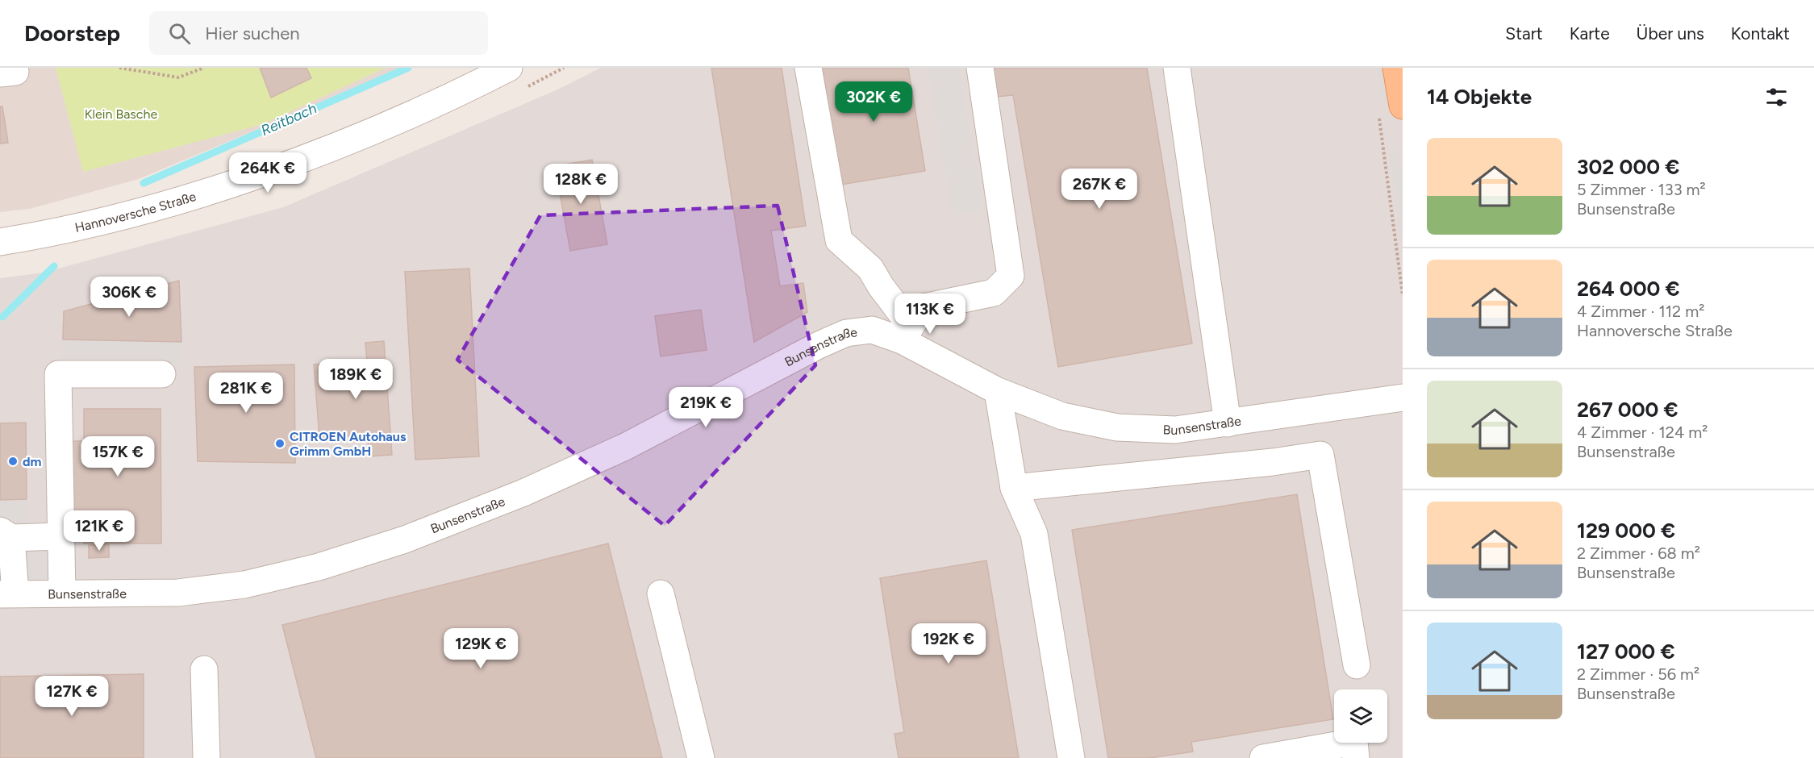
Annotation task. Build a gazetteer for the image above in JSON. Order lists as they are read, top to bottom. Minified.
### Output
{"streets":{"street":["Hannoversche Straße","Bunsenstraße"]},"water":["Reitbach"],"parks":["Klein Basche"],"places":["CITROEN Autohaus Grimm GmbH","dm"],"page":{"header":"Doorstep","search":"Hier suchen","nav":["Start","Karte","Über uns","Kontakt"],"heading":"14 Objekte","price":["302K €","264K €","128K €","267K €","306K €","113K €","189K €","281K €","219K €","157K €","121K €","192K €","129K €","127K €"],"list":[{"name":"302 000 €","note":"5 Zimmer · 133 m² · Bunsenstraße"},{"name":"264 000 €","note":"4 Zimmer · 112 m² · Hannoversche Straße"},{"name":"267 000 €","note":"4 Zimmer · 124 m² · Bunsenstraße"},{"name":"129 000 €","note":"2 Zimmer · 68 m² · Bunsenstraße"},{"name":"127 000 €","note":"2 Zimmer · 56 m² · Bunsenstraße"}]}}
